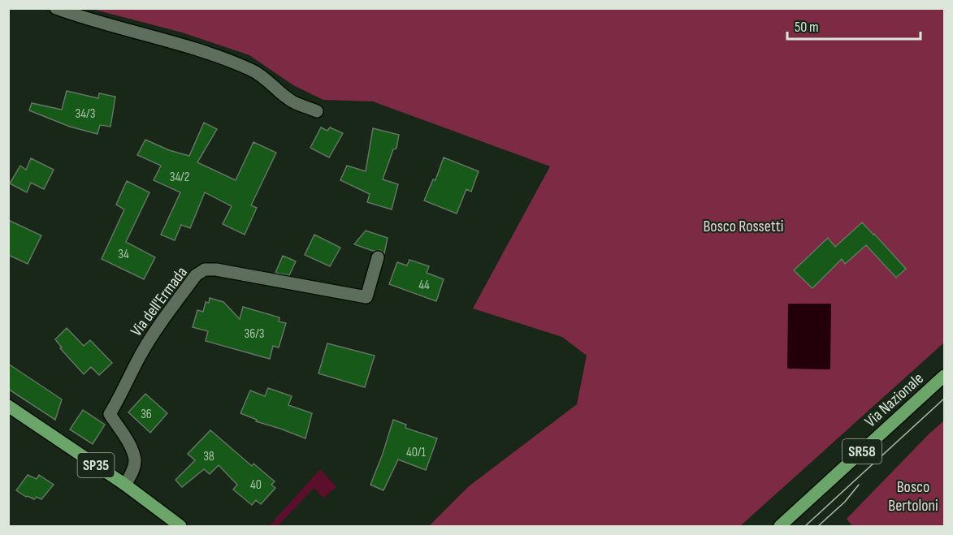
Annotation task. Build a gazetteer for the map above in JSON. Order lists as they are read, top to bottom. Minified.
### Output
{"streets":{"main road":["Via Nazionale","SR58","SP35"],"street":["Via dell'Ermada"]},"crossings":[["Via dell'Ermada","SP35"]],"parks":["Bosco Rossetti","Bosco Bertoloni"],"house_numbers":["34/3","34/2","34","44","36/3","36","40/1","38","40"],"scale_bar":"50 m"}
